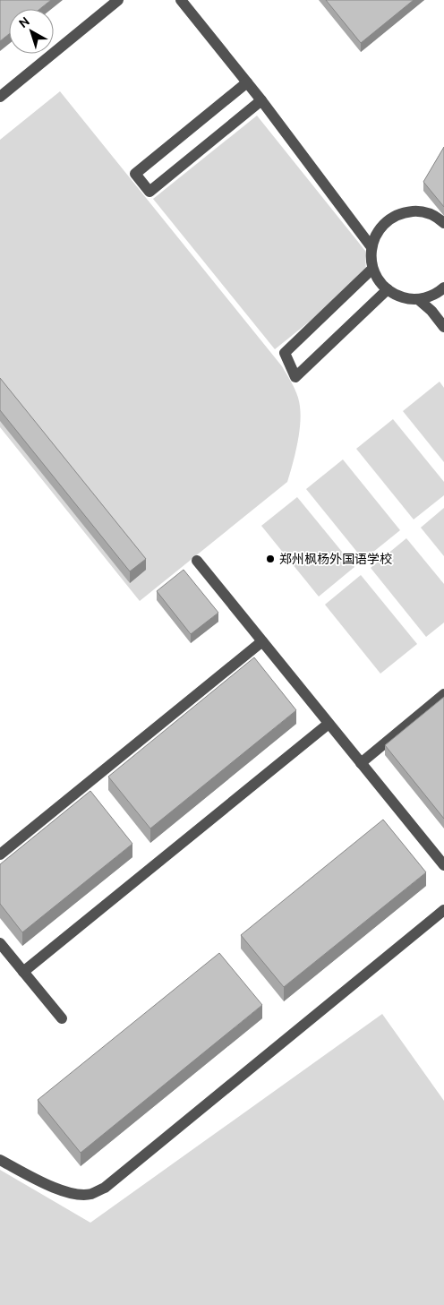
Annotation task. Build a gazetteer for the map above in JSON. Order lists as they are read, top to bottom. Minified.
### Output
{"places":["郑州枫杨外国语学校"],"north":"top left"}
